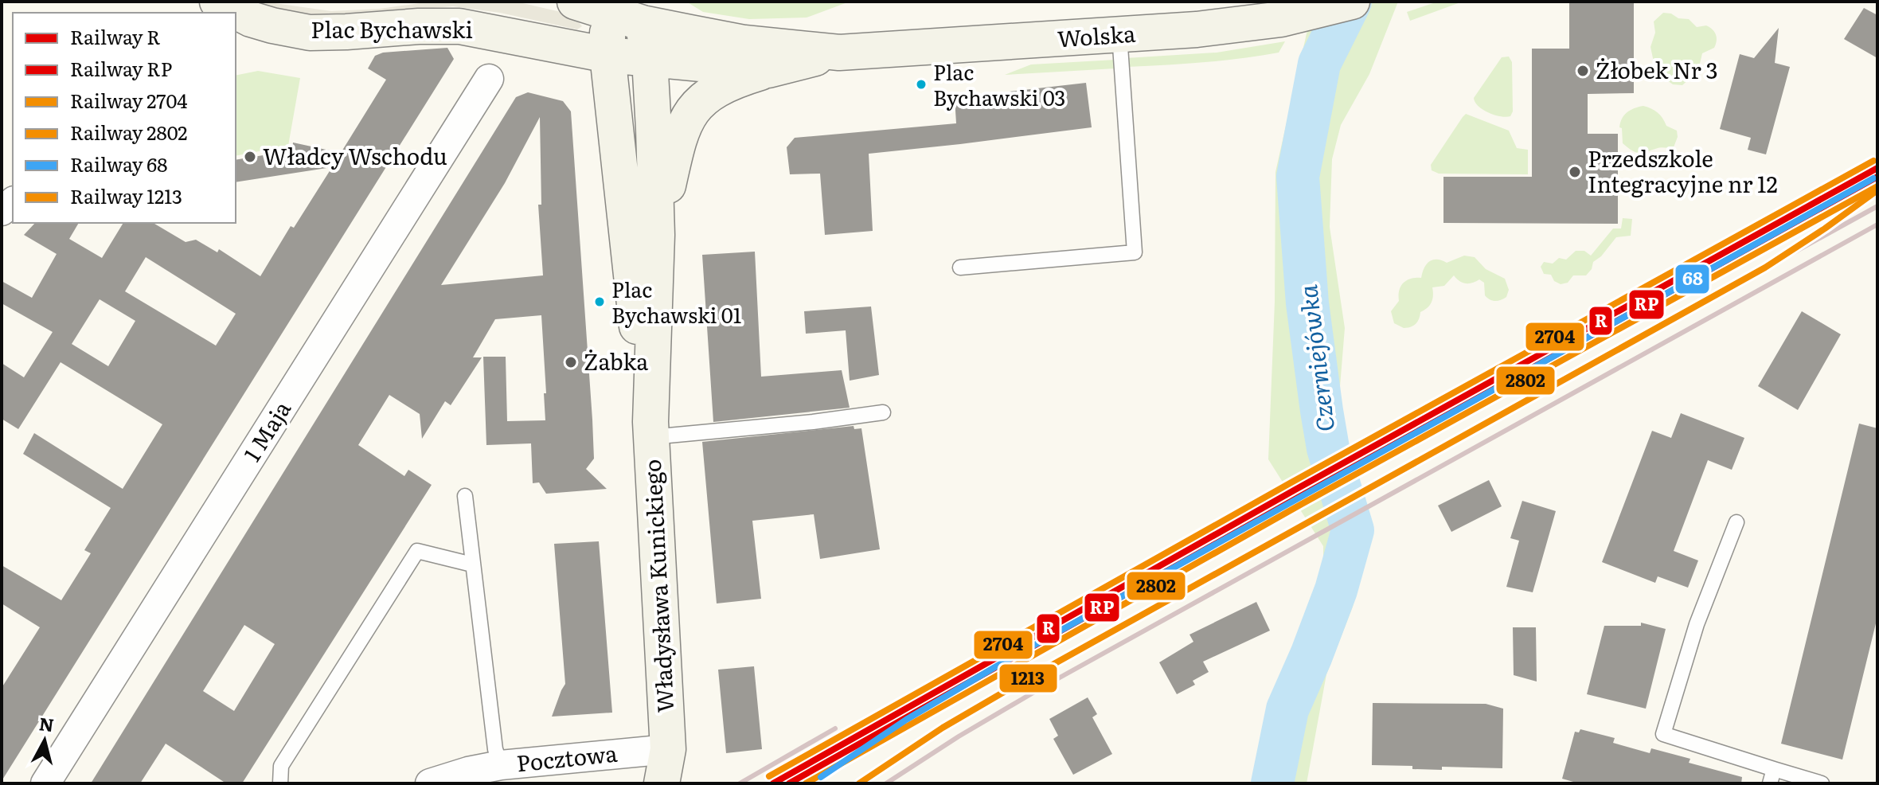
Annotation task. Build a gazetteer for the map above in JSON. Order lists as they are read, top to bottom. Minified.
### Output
{"streets":{"main road":["Plac Bychawski","Wolska","Władysława Kunickiego"],"street":["1 Maja","Pocztowa"]},"crossings":[["Plac Bychawski","Wolska"],["Plac Bychawski","Władysława Kunickiego"],["Wolska","Władysława Kunickiego"],["Władysława Kunickiego","Pocztowa"]],"water":["Czerniejówka"],"places":["Żłobek Nr 3","Plac Bychawski 03","Władcy Wschodu","Przedszkole Integracyjne nr 12","Plac Bychawski 01","Żabka"],"lines":["rail line 2704","rail line R","rail line RP","rail line 68","rail line 2802","rail line 1213"],"legend":["Railway R","Railway RP","Railway 2704","Railway 2802","Railway 68","Railway 1213"],"north":"top"}
